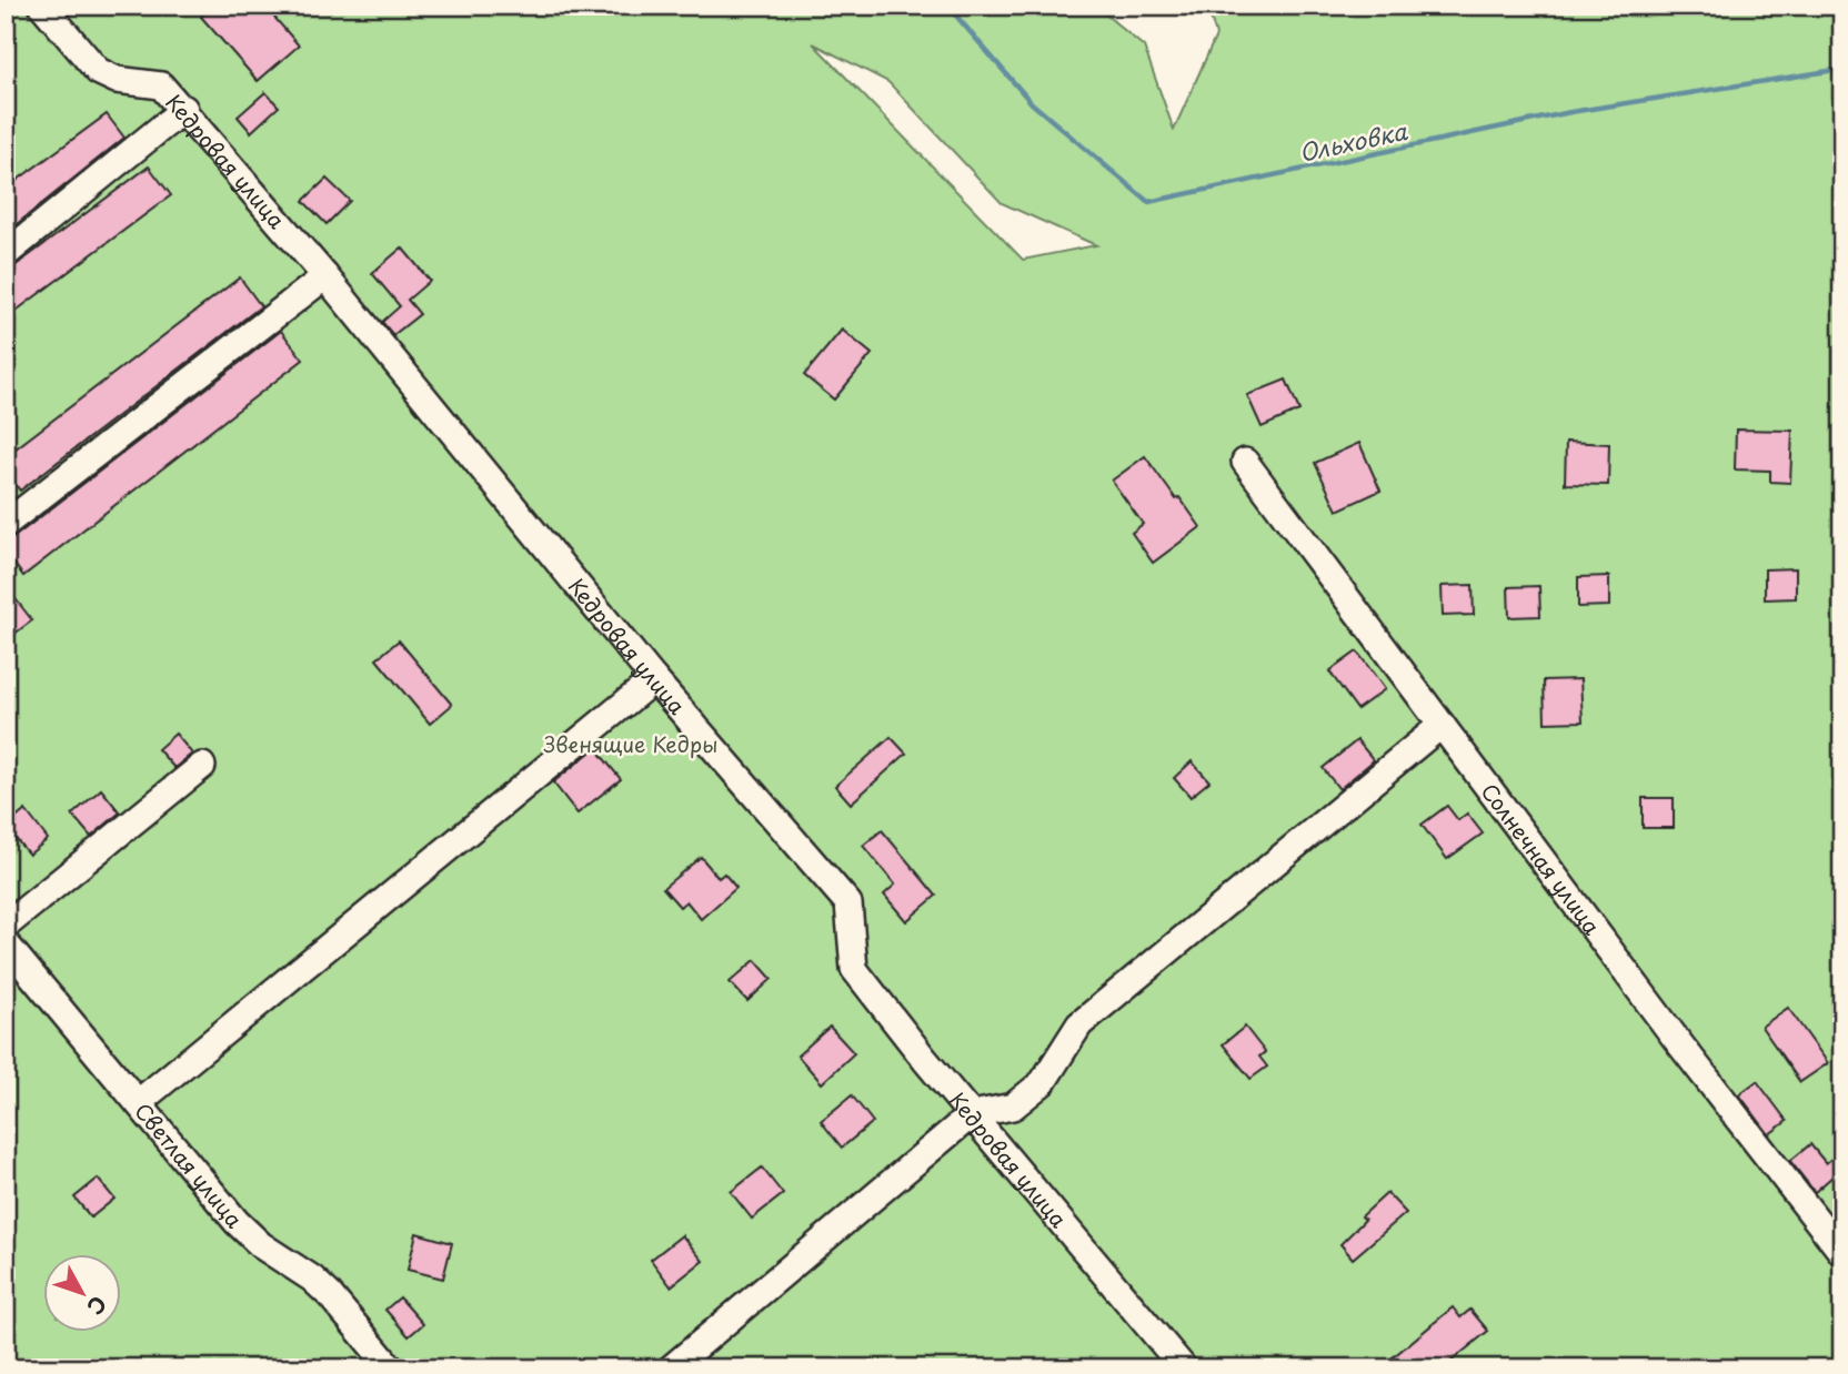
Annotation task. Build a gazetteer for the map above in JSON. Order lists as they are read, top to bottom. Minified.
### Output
{"streets":{"street":["Кедровая улица","Солнечная улица","Светлая улица"]},"water":["Ольховка"],"parks":["Звенящие Кедры"],"north":"bottom right"}
